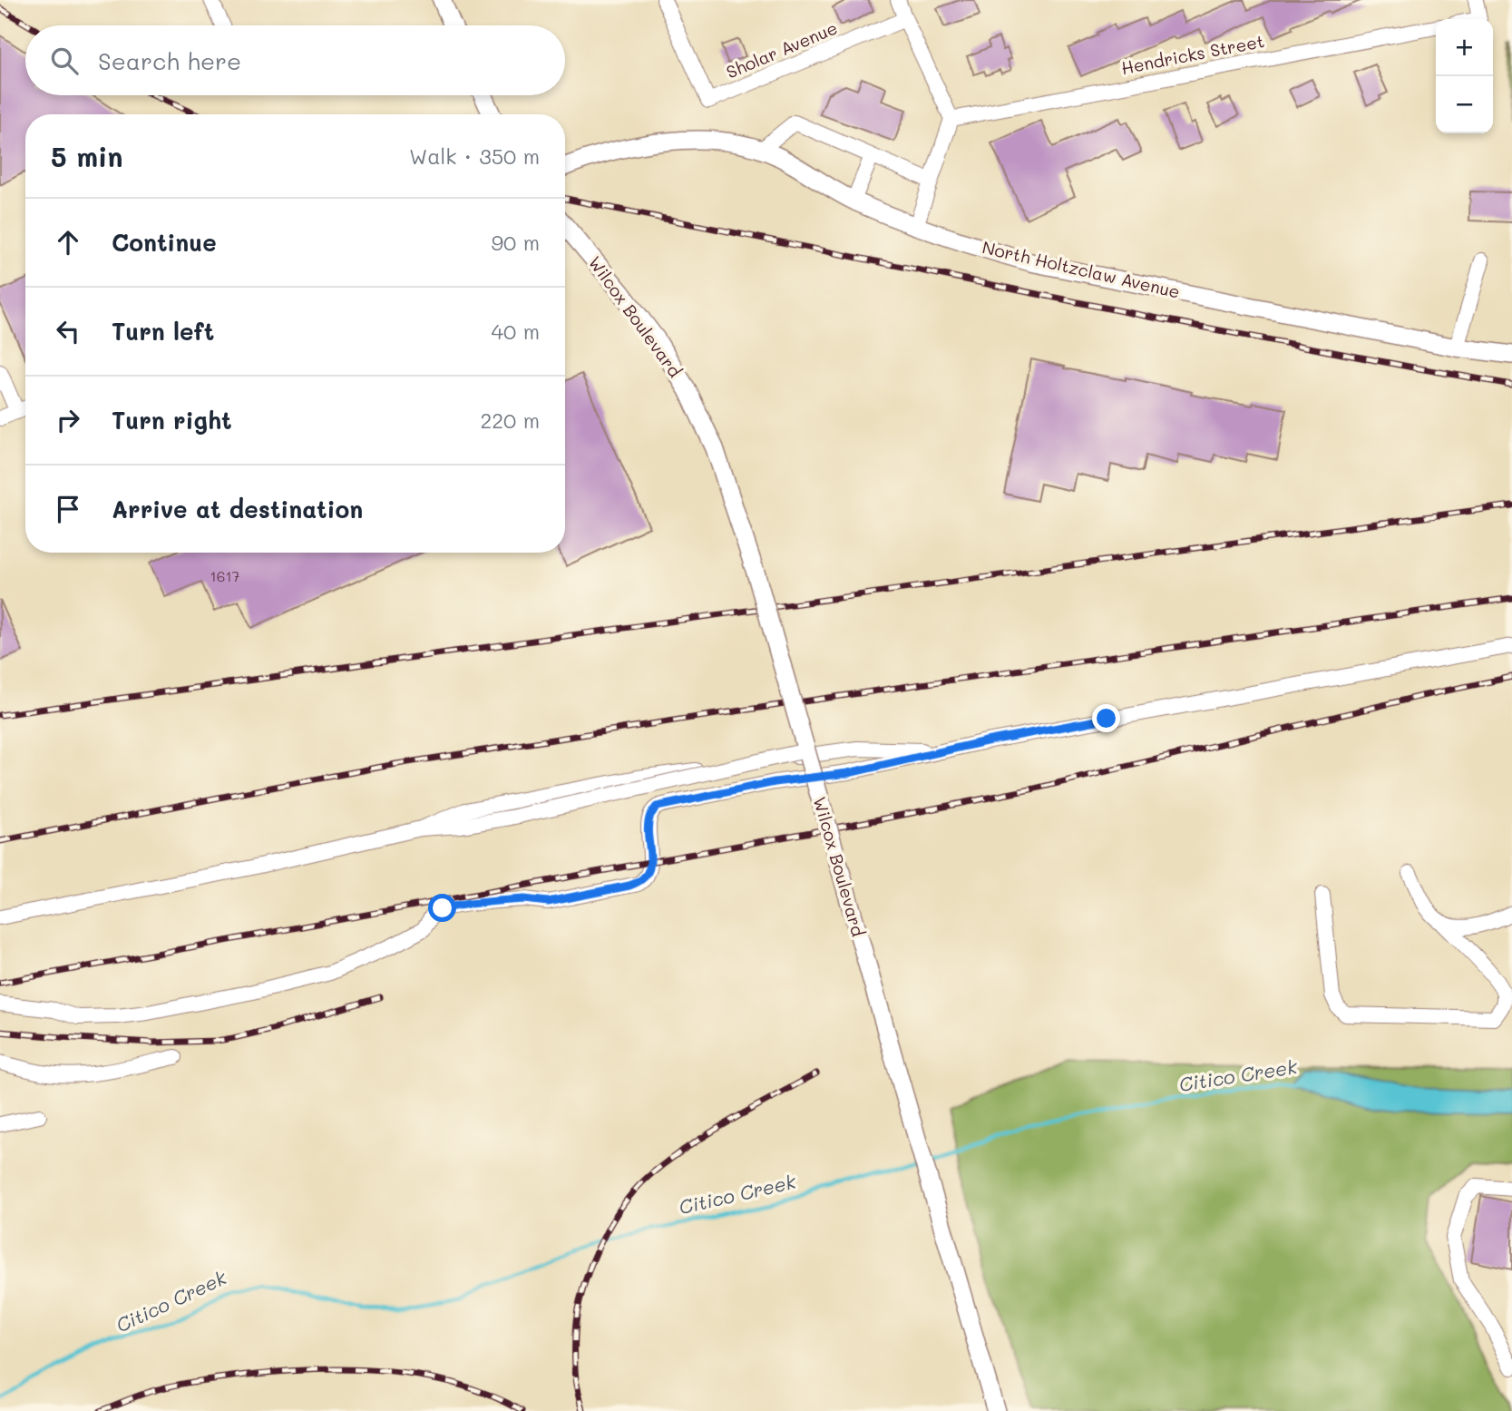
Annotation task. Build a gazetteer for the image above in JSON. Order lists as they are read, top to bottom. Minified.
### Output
{"streets":{"main road":["North Holtzclaw Avenue","Wilcox Boulevard"],"street":["Sholar Avenue","Hendricks Street"]},"water":["Citico Creek"],"house_numbers":["1617"],"page":{"map_buttons":["+","−"],"search":"Search here","heading":["5 min","Walk · 350 m"],"list":[["Continue","90 m"],["Turn left","40 m"],["Turn right","220 m"],"Arrive at destination"]}}
